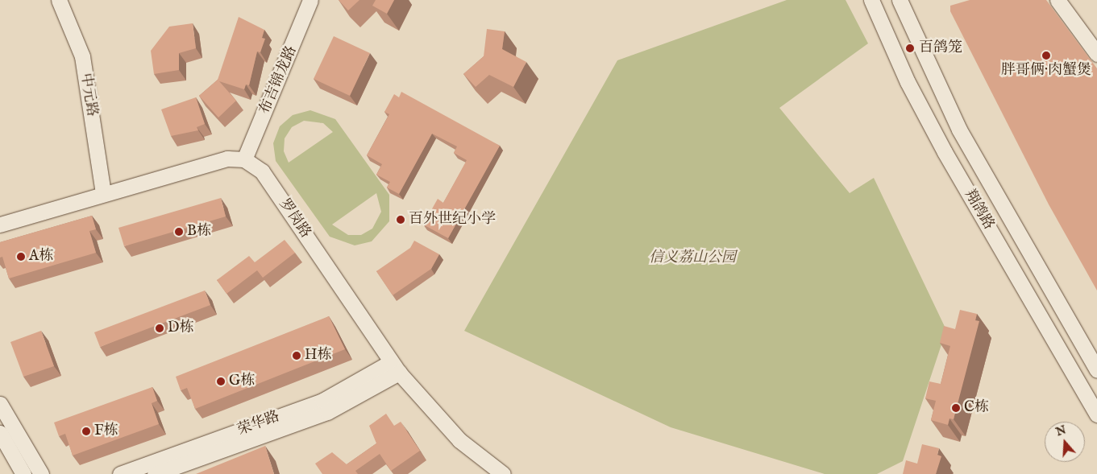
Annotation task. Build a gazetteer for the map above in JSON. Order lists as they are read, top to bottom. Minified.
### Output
{"streets":{"street":["布吉锦龙路","中元路","翔鸽路","罗岗路","荣华路"]},"crossings":[["布吉锦龙路","罗岗路"],["罗岗路","荣华路"]],"parks":["信义荔山公园"],"places":["百鸽笼","胖哥俩·肉蟹煲","百外世纪小学","B栋","A栋","D栋","H栋","G栋","C栋","F栋"],"north":"top"}
